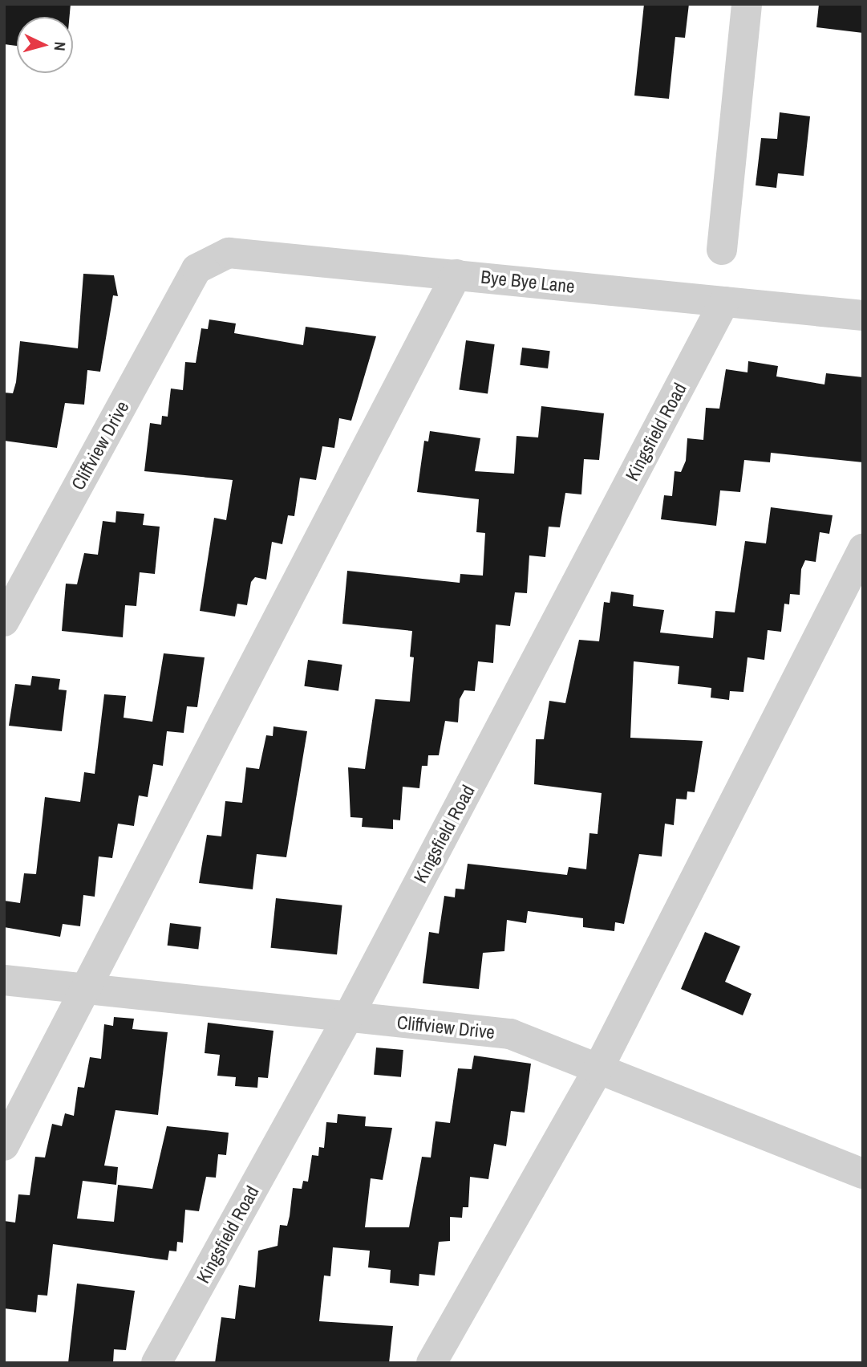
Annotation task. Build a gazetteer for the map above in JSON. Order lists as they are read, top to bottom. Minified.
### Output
{"streets":{"street":["Bye Bye Lane","Kingsfield Road","Cliffview Drive"]},"crossings":[["Bye Bye Lane","Kingsfield Road"],["Bye Bye Lane","Cliffview Drive"],["Kingsfield Road","Cliffview Drive"]],"north":"right"}
